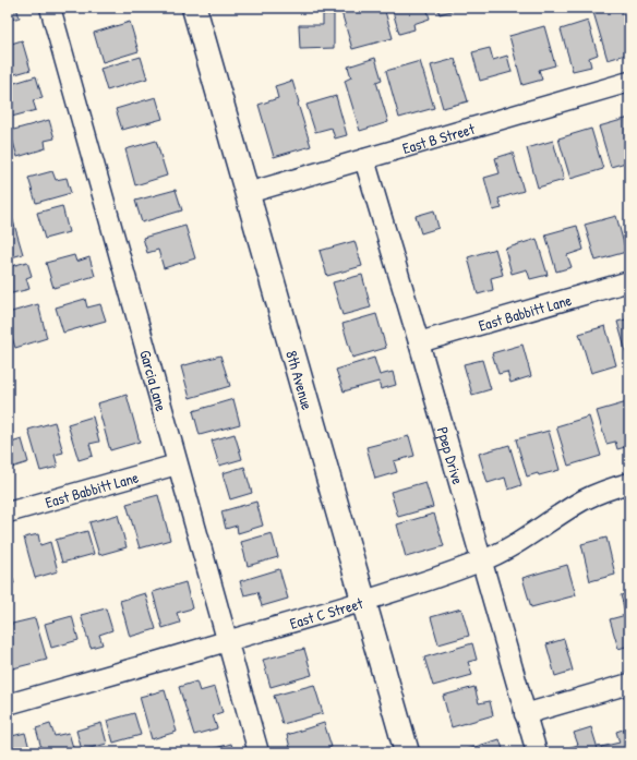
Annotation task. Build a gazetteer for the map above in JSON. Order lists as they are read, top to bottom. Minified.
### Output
{"streets":{"main road":["8th Avenue"],"street":["East B Street","East Babbitt Lane","Garcia Lane","Ppep Drive","East C Street"]},"crossings":[["East B Street","8th Avenue"],["East B Street","Ppep Drive"],["East Babbitt Lane","Garcia Lane"],["East Babbitt Lane","Ppep Drive"],["8th Avenue","East C Street"],["Garcia Lane","East C Street"],["Ppep Drive","East C Street"]]}
